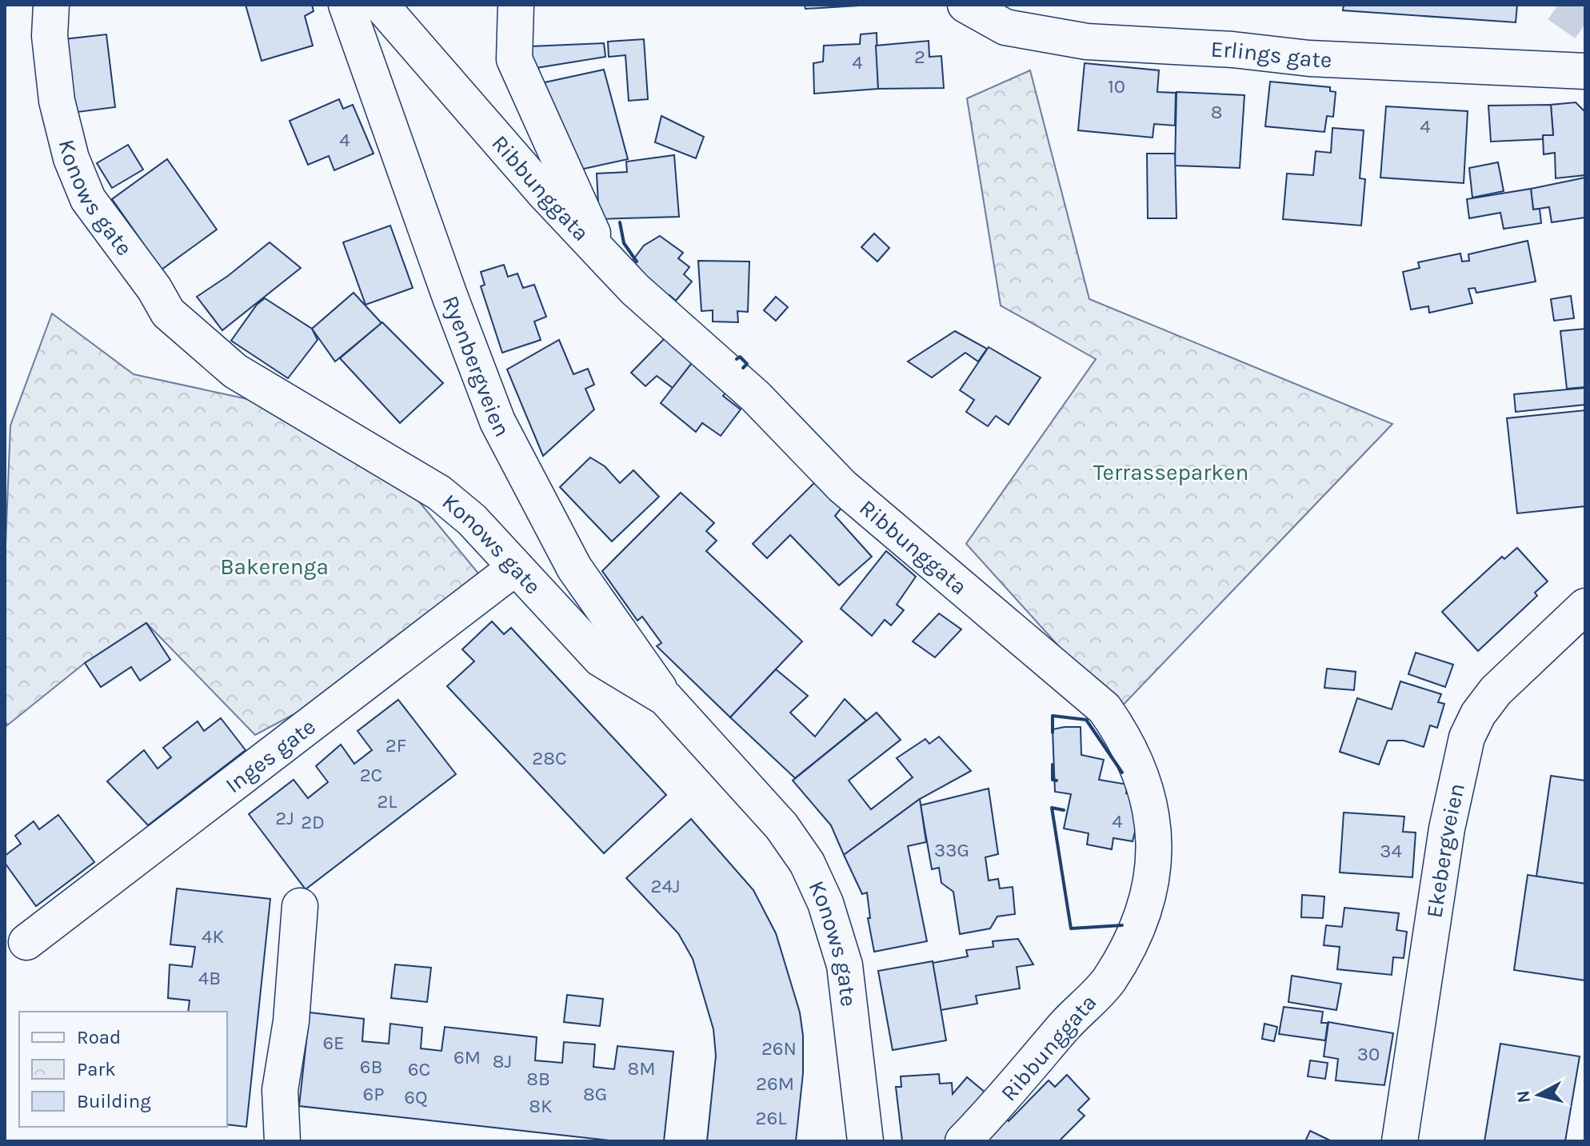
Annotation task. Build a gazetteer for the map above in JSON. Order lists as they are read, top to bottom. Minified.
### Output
{"streets":{"street":["Erlings gate","Ribbunggata","Konows gate","Ryenbergveien","Inges gate","Ekebergveien"]},"crossings":[["Konows gate","Ryenbergveien"],["Konows gate","Inges gate"]],"parks":["Terrasseparken","Bakerenga"],"house_numbers":["2","4","10","8","4","4","2F","28C","2C","2L","2J","4","2D","33G","34","24J","4K","4B","6E","26N","30","6M","8J","6B","8M","6C","8B","26M","6P","8G","6Q","8K","26L"],"legend":["Road","Park","Building"],"north":"left"}
